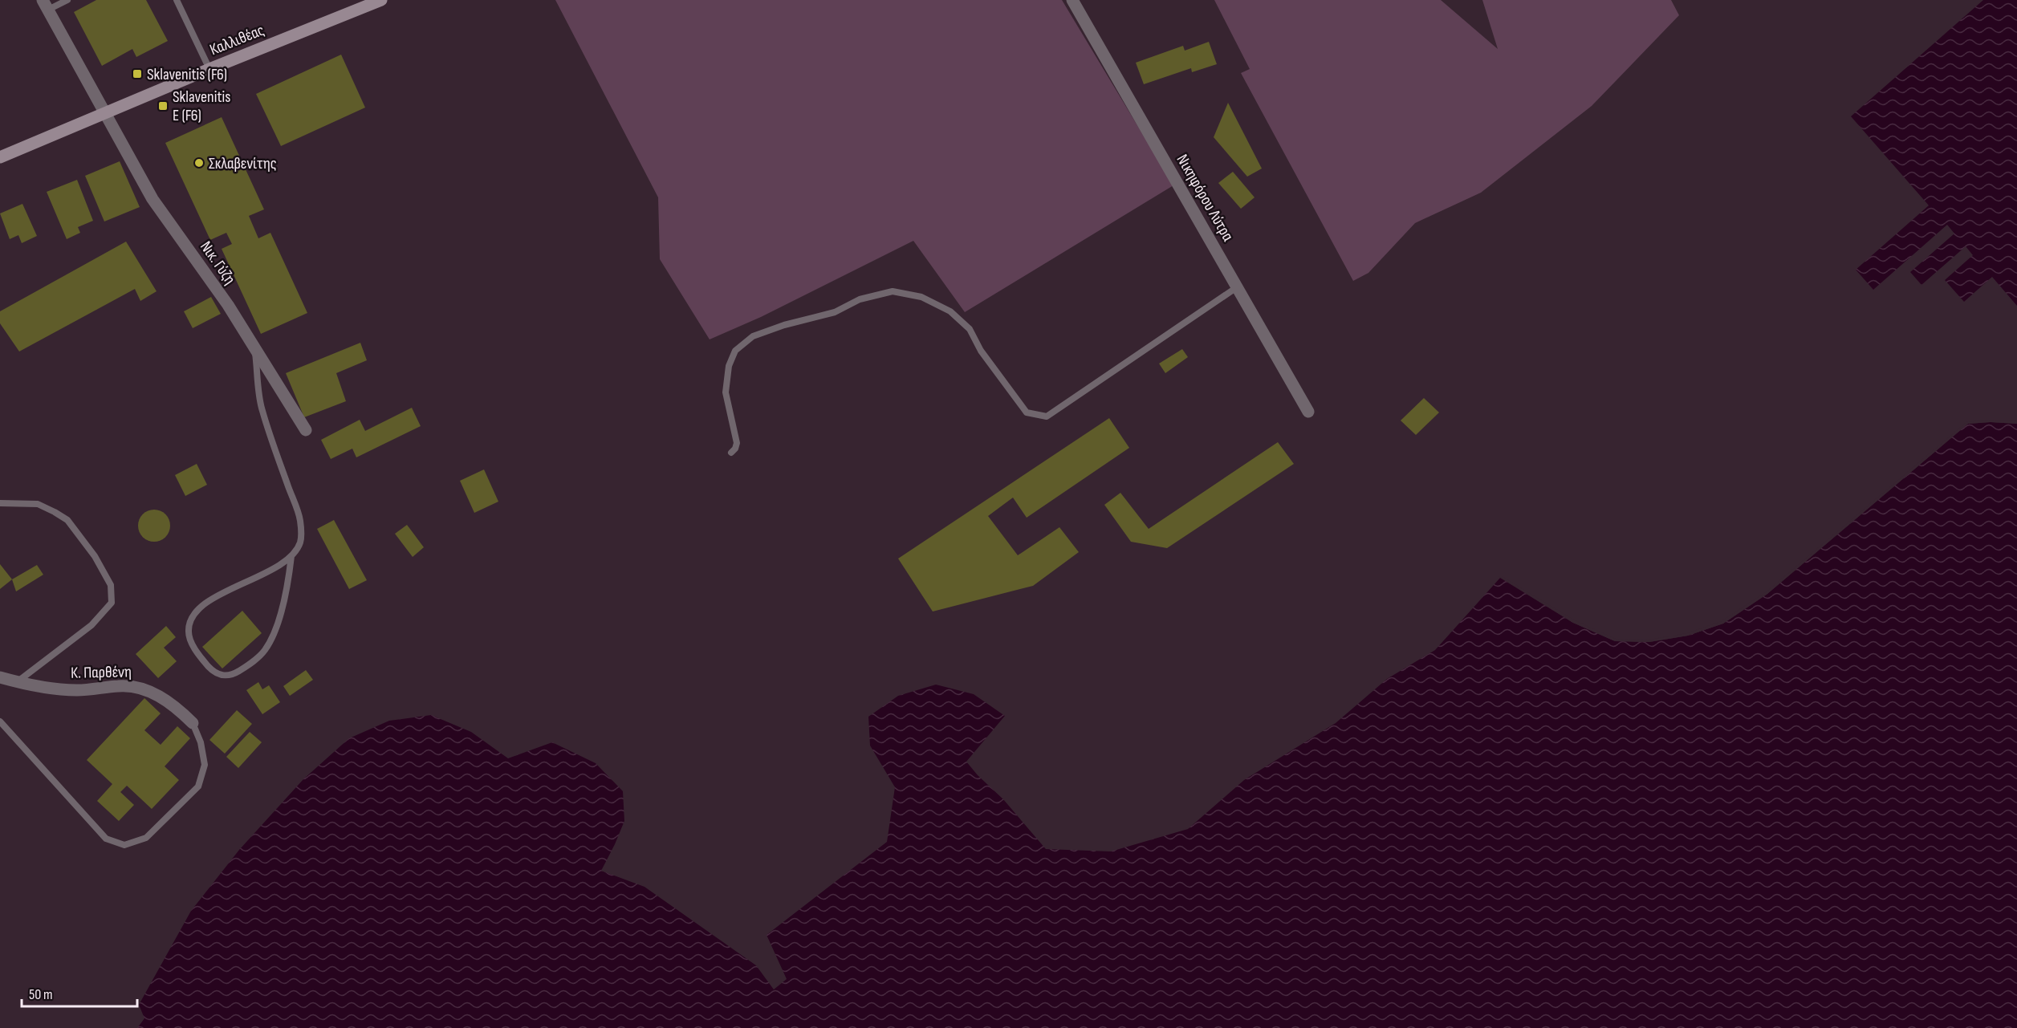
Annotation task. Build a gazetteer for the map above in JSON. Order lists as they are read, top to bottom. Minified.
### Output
{"streets":{"main road":["Καλλιθέας"],"street":["Νικηφόρου Λύτρα","Νικ. Γύζη","Κ. Παρθένη"]},"crossings":[["Καλλιθέας","Νικ. Γύζη"]],"places":{"transit":["Sklavenitis (F6)","Sklavenitis E (F6)"],"other":["Σκλαβενίτης"]},"scale_bar":"50 m"}
